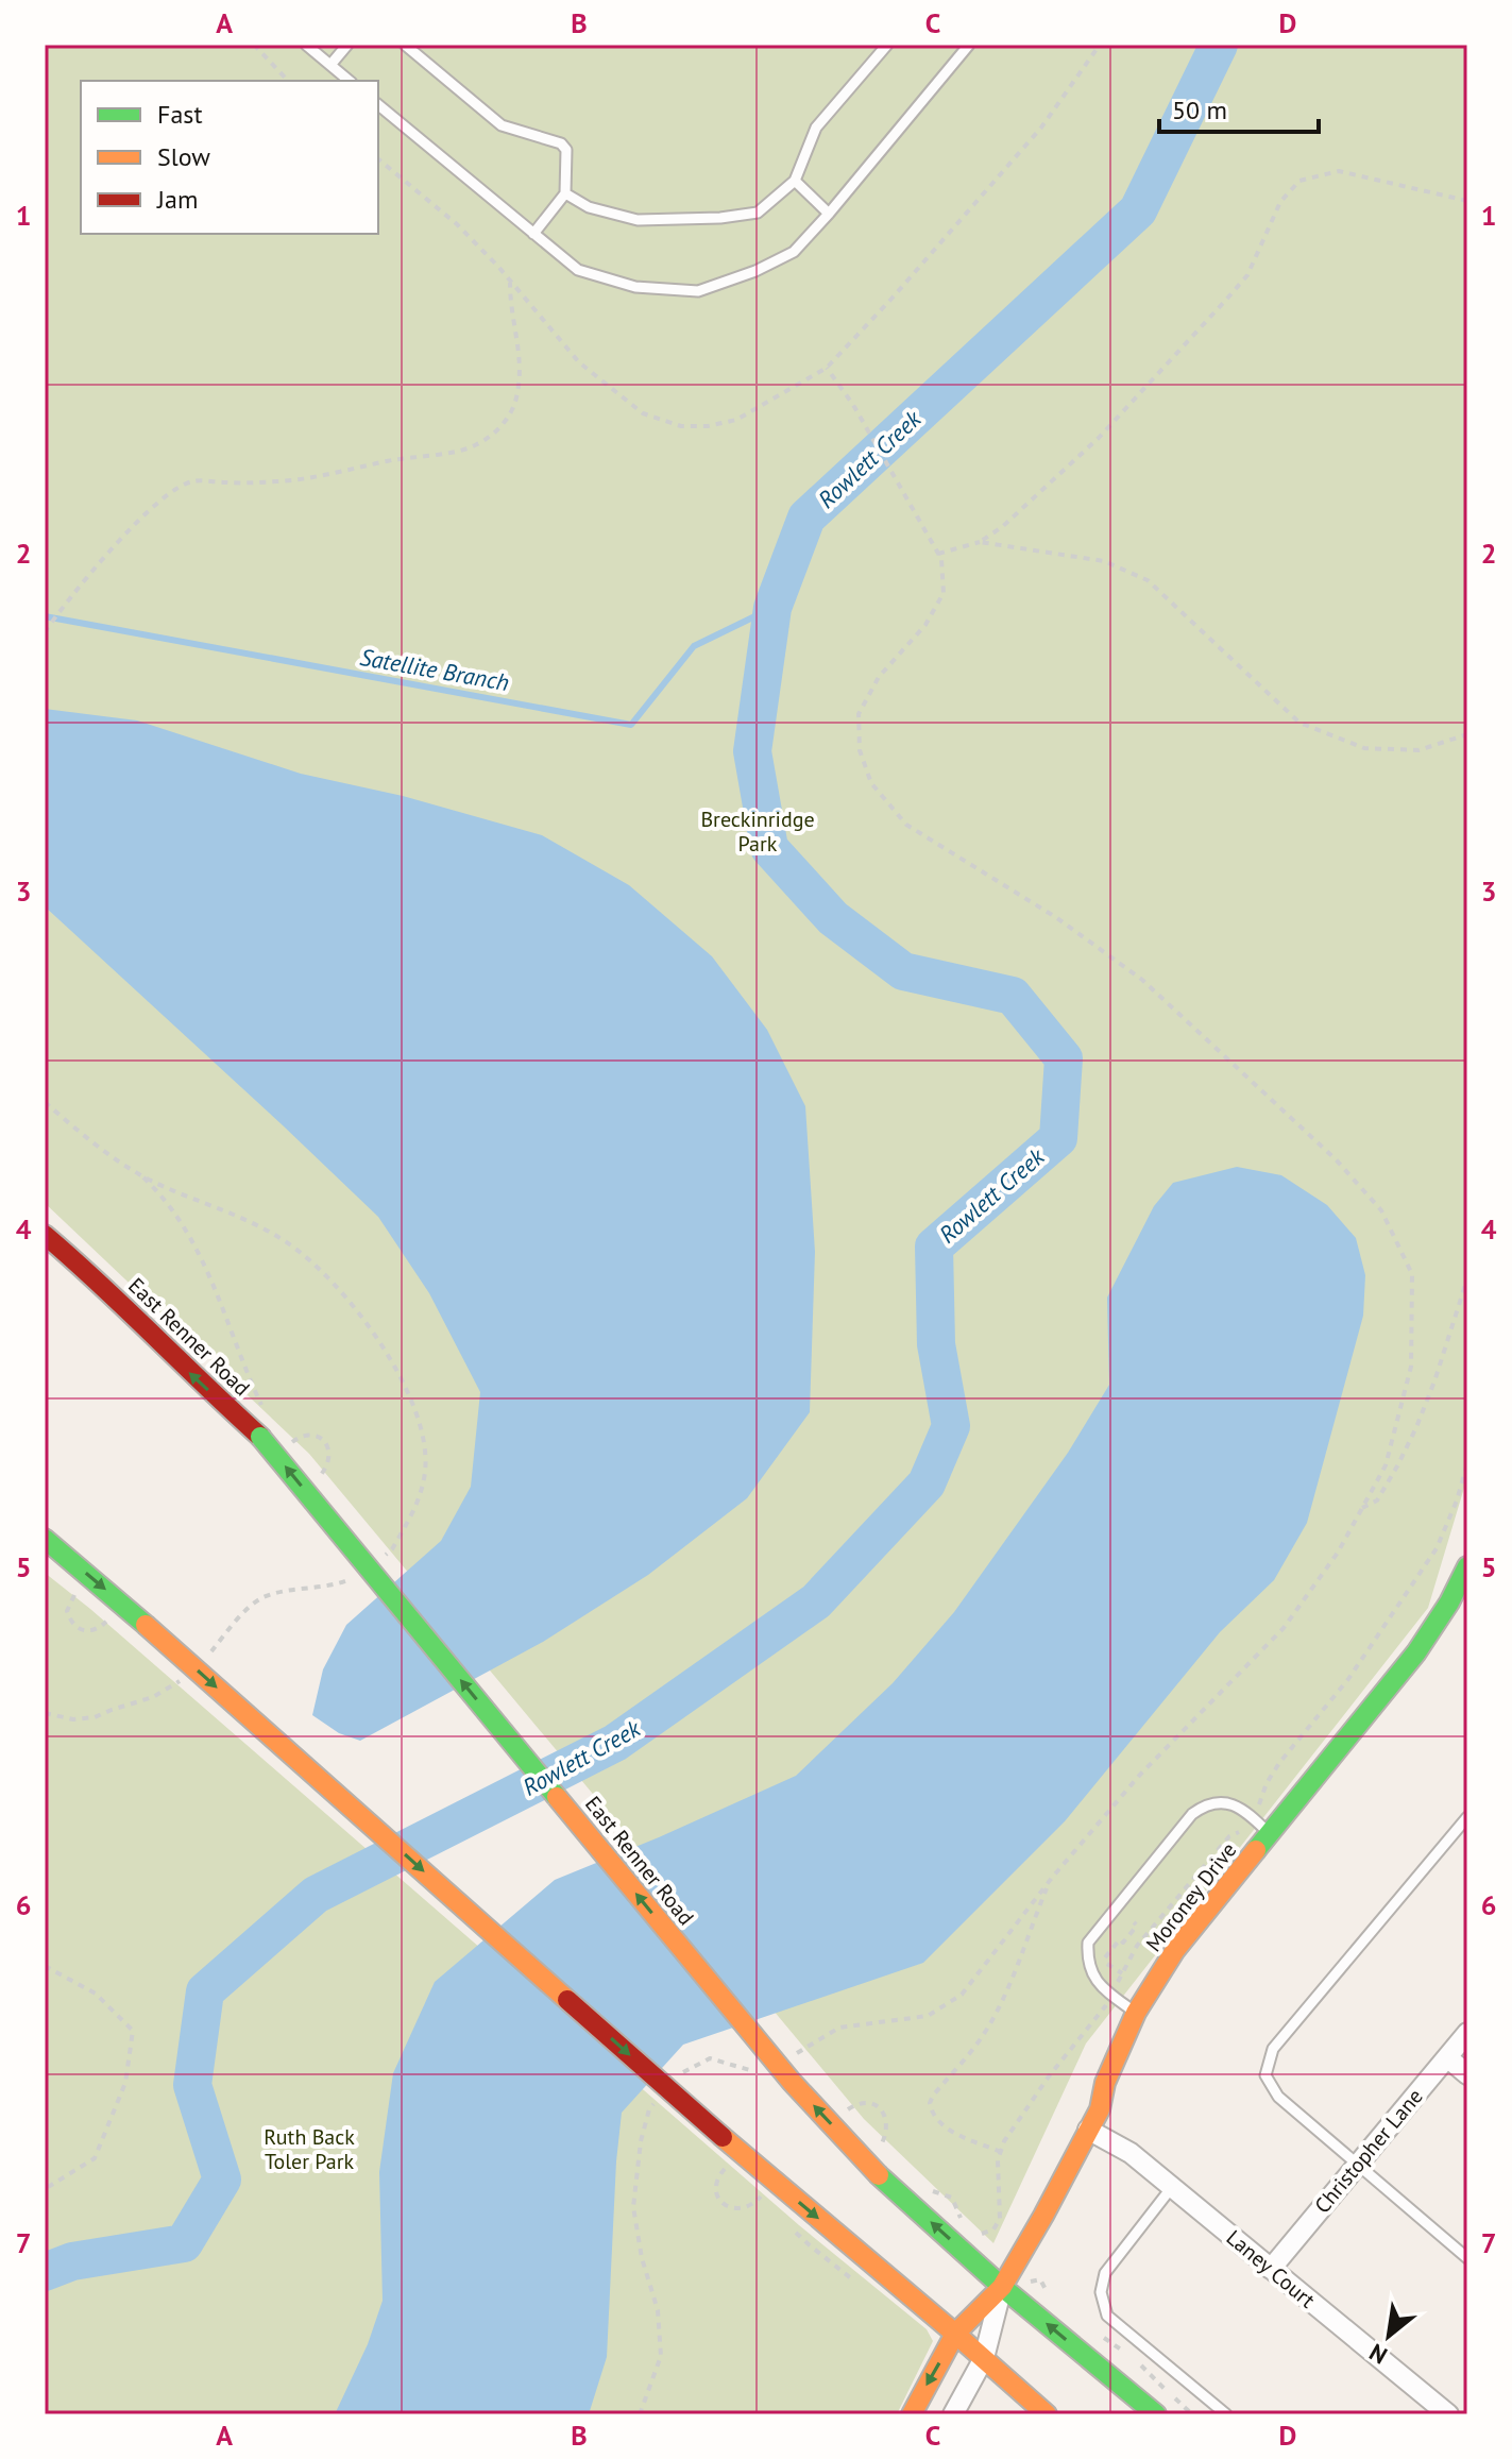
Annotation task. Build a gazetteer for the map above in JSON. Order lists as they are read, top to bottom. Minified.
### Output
{"streets":{"main road":["East Renner Road","Moroney Drive"],"street":["Christopher Lane","Laney Court"]},"crossings":[["East Renner Road","Moroney Drive"],["Moroney Drive","Laney Court"],["Christopher Lane","Laney Court"]],"water":["Rowlett Creek","Satellite Branch"],"parks":["Breckinridge Park","Ruth Back Toler Park"],"legend":["Fast","Slow","Jam"],"scale_bar":"50 m","north":"bottom left","grid":{"columns":["A","B","C","D"],"rows":["1","2","3","4","5","6","7"]}}
